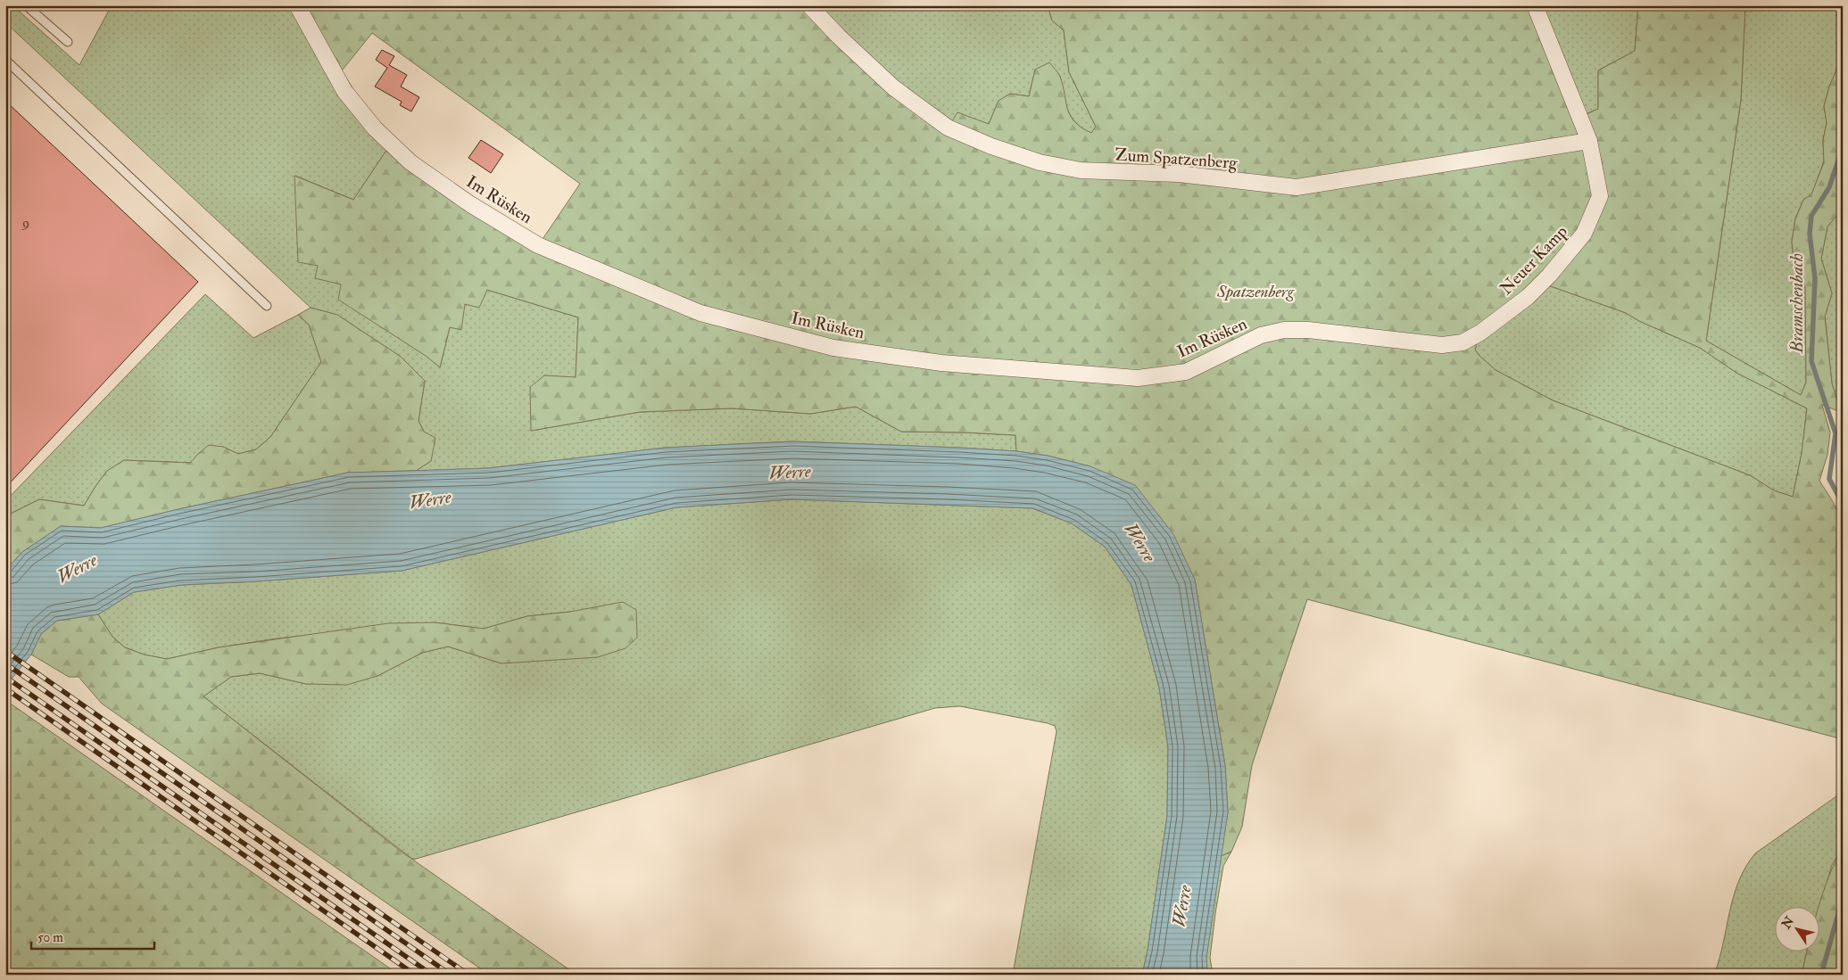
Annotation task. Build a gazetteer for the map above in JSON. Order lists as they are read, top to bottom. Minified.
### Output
{"streets":{"street":["Zum Spatzenberg","Im Rüsken","Neuer Kamp"]},"crossings":[["Zum Spatzenberg","Neuer Kamp"],["Im Rüsken","Neuer Kamp"]],"water":["Bramschenbach","Werre"],"parks":["Spatzenberg"],"house_numbers":["9"],"scale_bar":"50 m","north":"top left"}
